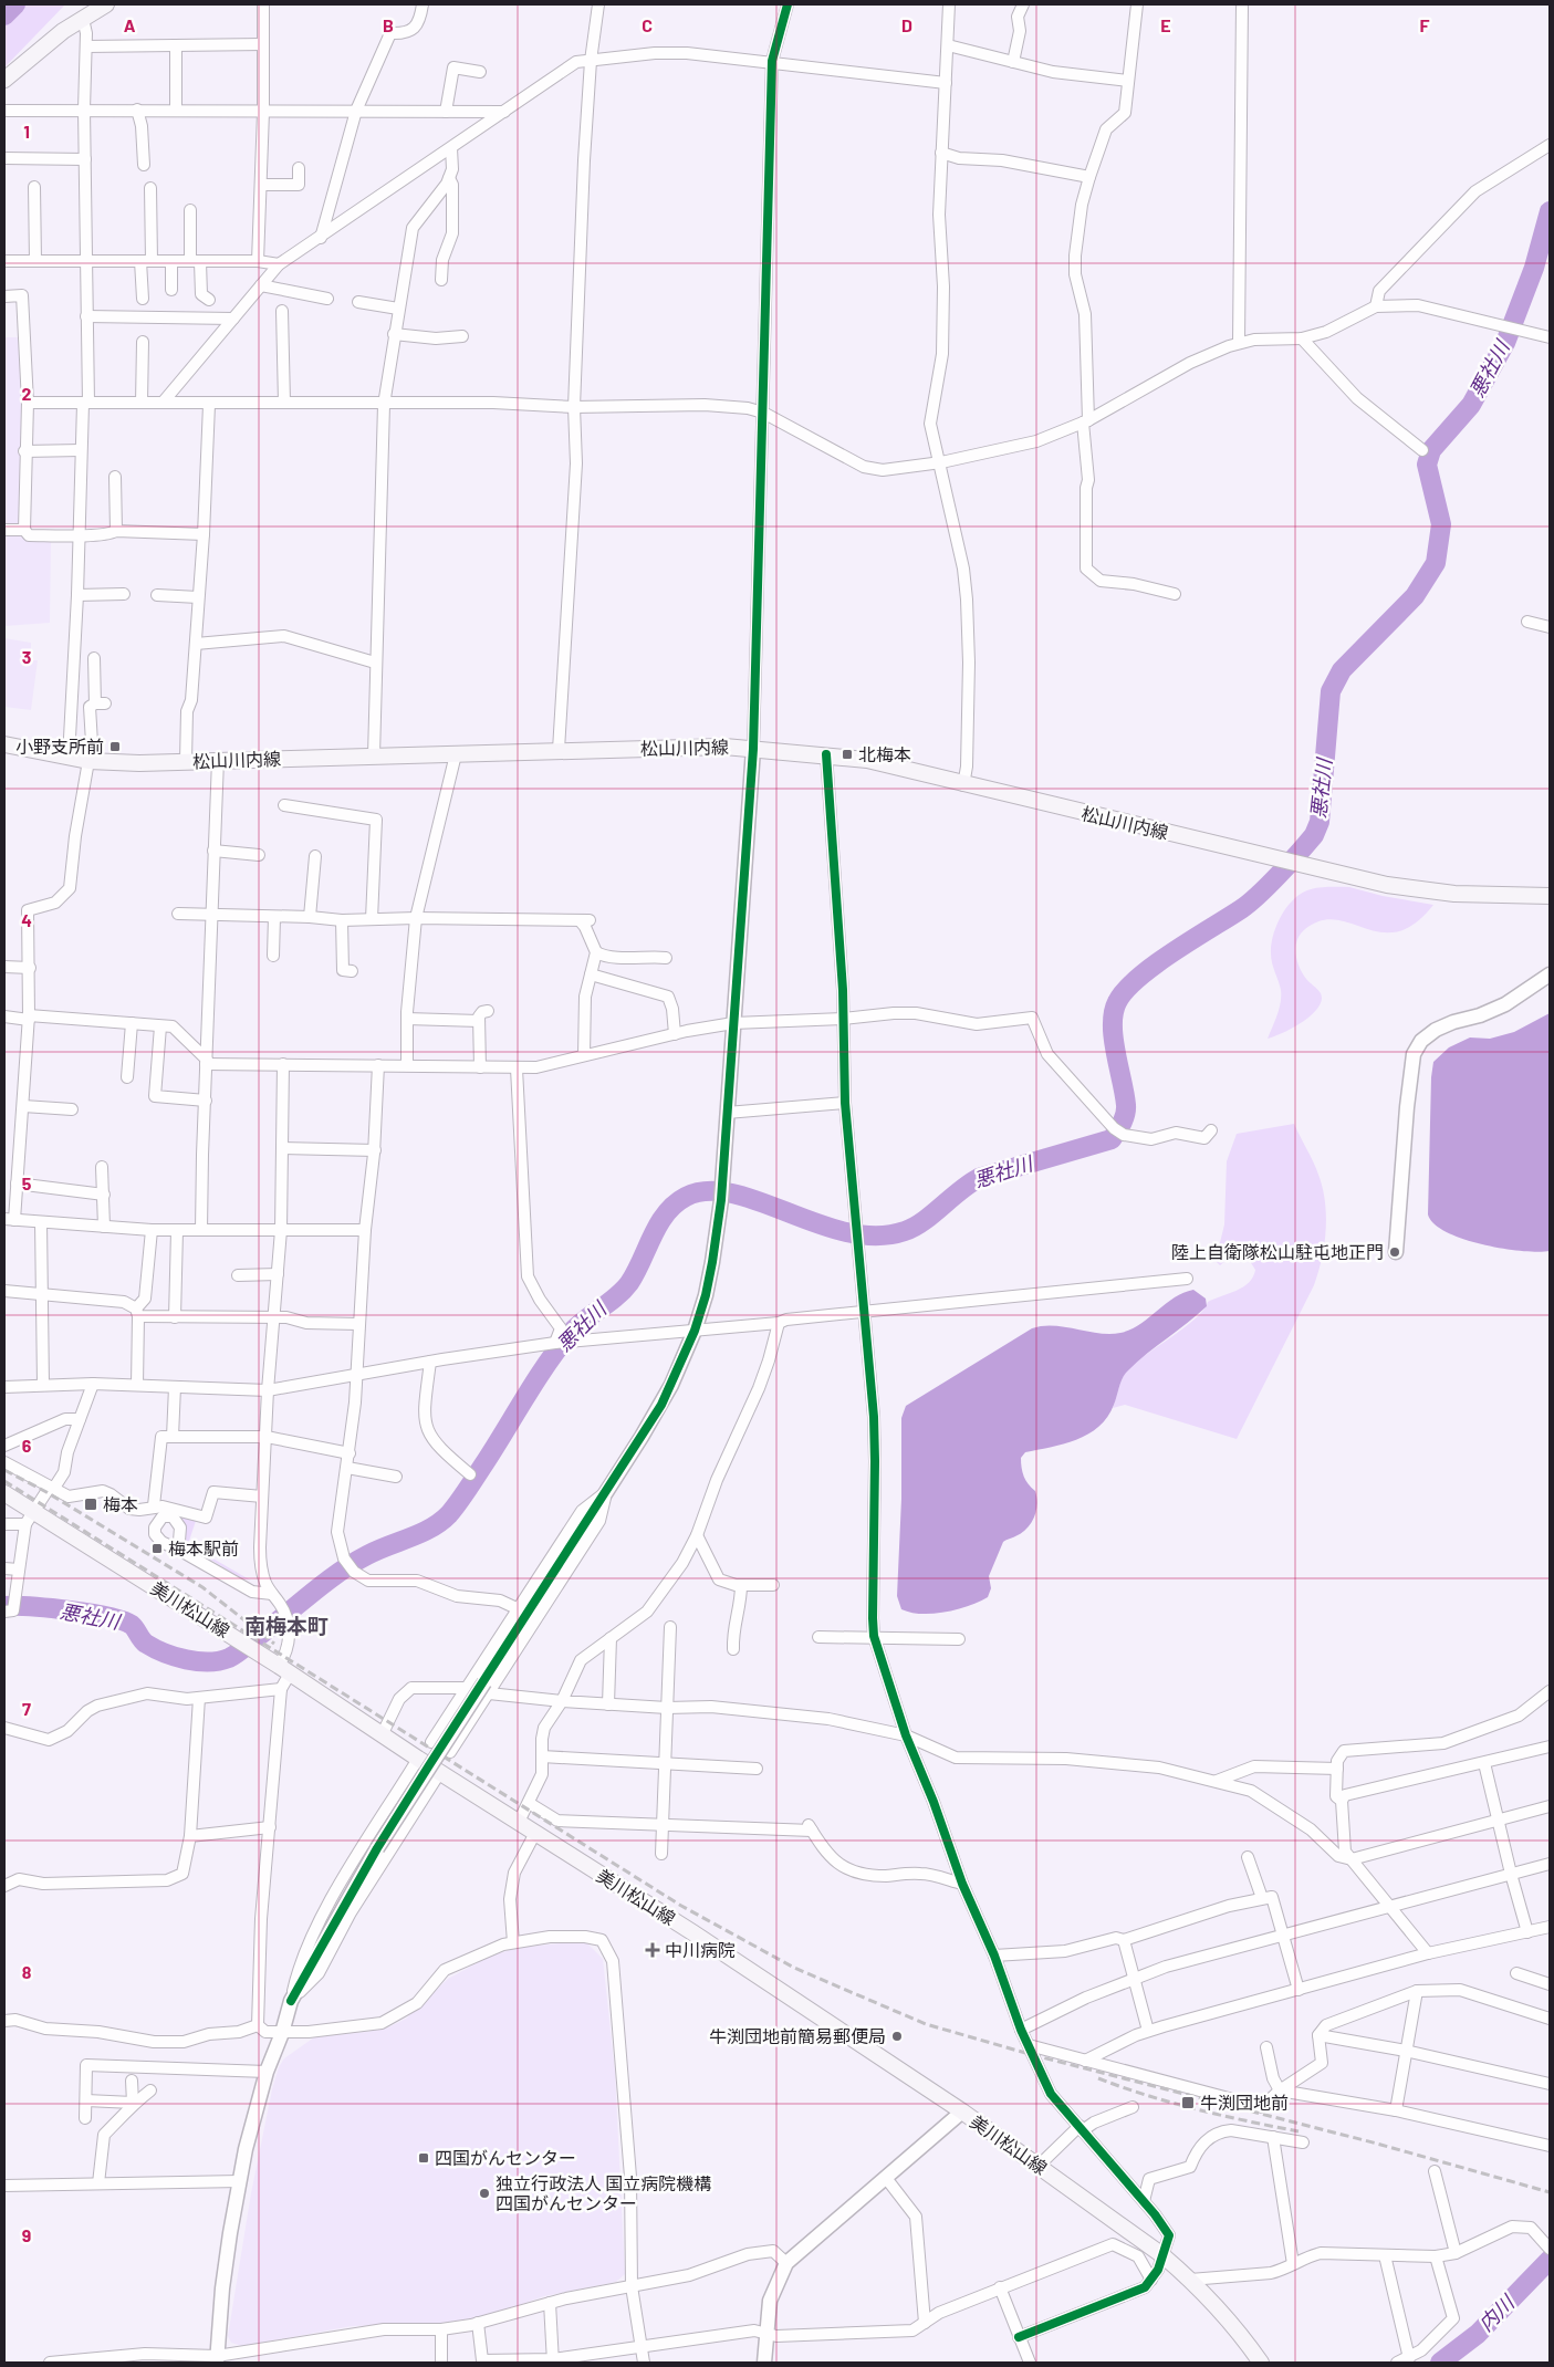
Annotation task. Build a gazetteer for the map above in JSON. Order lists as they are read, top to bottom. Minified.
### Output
{"streets":{"main road":["松山川内線","美川松山線"]},"districts":["南梅本町"],"water":["悪社川","内川"],"places":{"transit":["小野支所前","北梅本","梅本","梅本駅前","牛渕団地前","四国がんセンター"],"other":["陸上自衛隊松山駐屯地正門","牛渕団地前簡易郵便局","独立行政法人 国立病院機構 四国がんセンター"],"health":["中川病院"]},"grid":{"columns":["A","B","C","D","E","F"],"rows":["1","2","3","4","5","6","7","8","9"]}}
